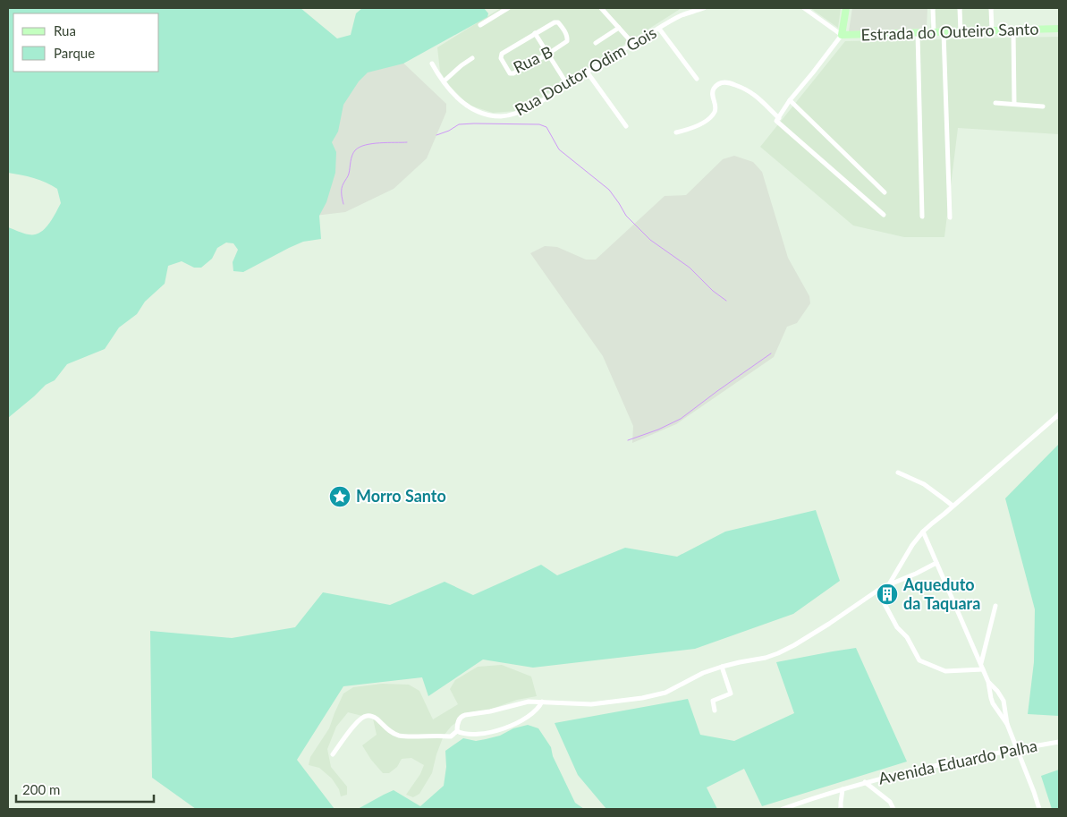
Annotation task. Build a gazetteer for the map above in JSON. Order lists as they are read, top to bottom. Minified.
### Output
{"streets":{"street":["Estrada do Outeiro Santo","Rua B","Rua Doutor Odim Gois","Avenida Eduardo Palha"]},"places":{"place":["Morro Santo"],"building":["Aqueduto da Taquara"]},"legend":["Rua","Parque"],"scale_bar":"200 m"}
